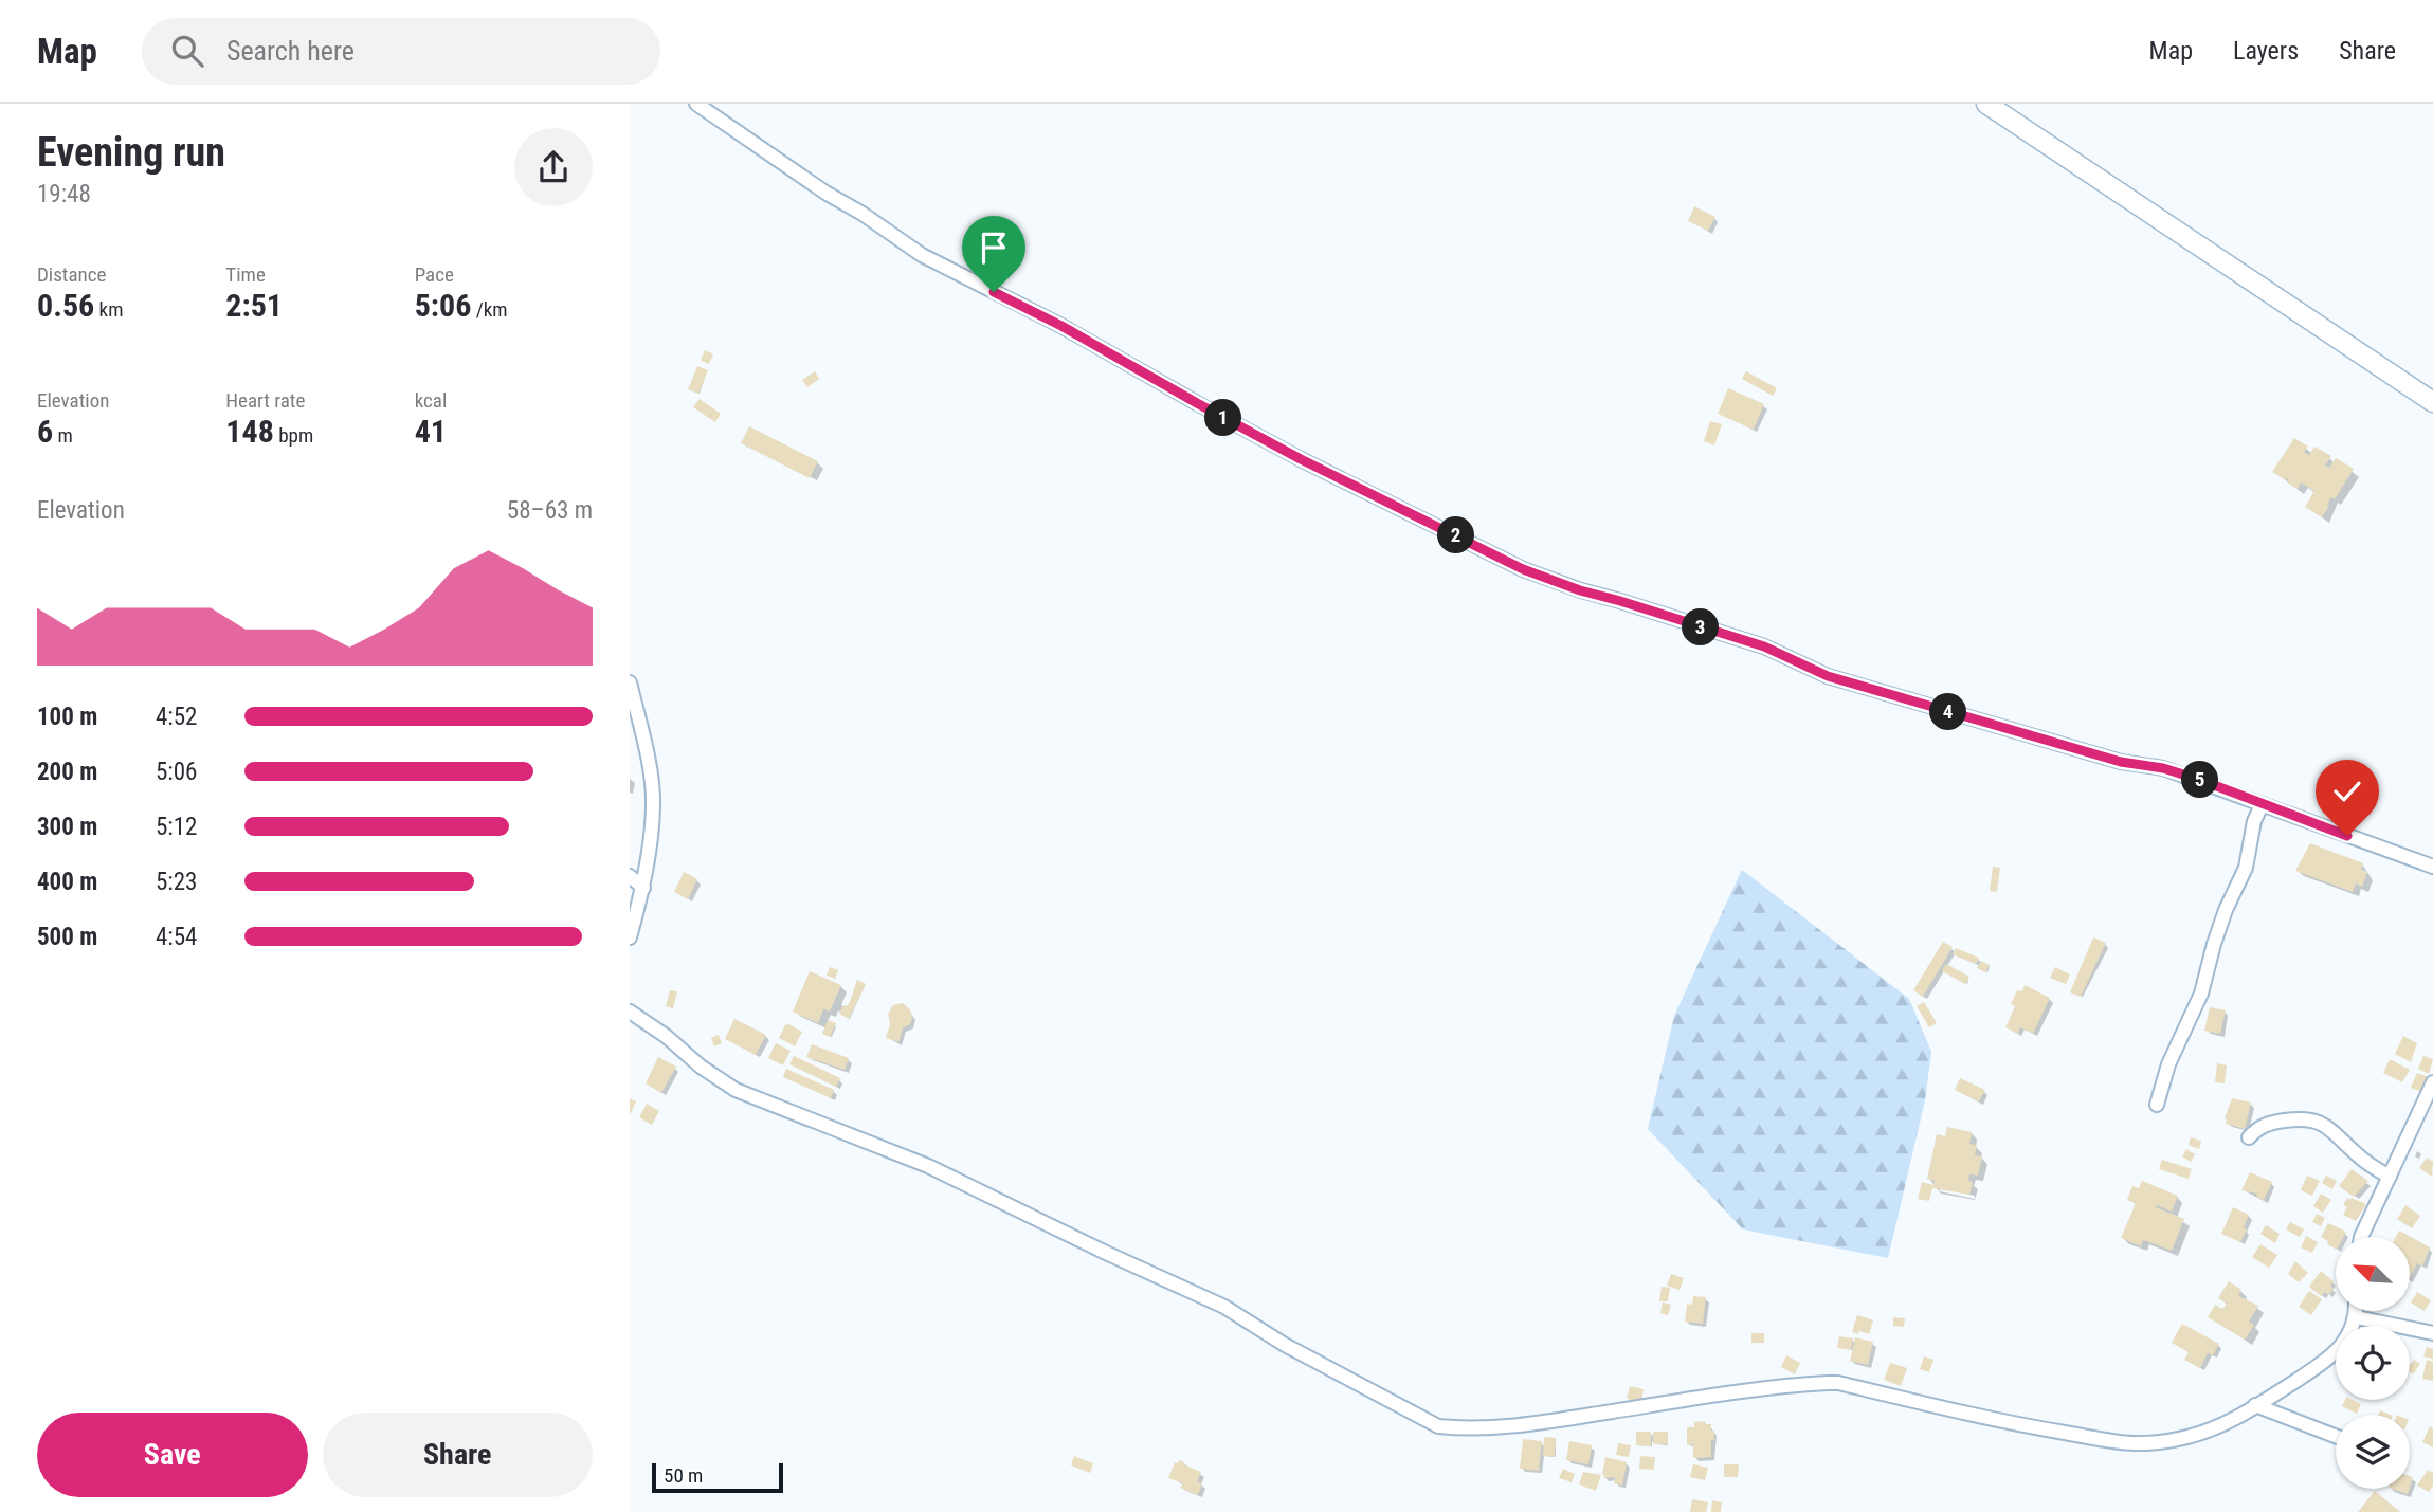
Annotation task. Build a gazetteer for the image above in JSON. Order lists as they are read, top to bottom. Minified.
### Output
{"scale_bar":"50 m","north":"top left","page":{"header":"Map","search":"Search here","nav":["Map","Layers","Share"],"heading":["Evening run","19:48"],"stats":[["Distance","0.56 km"],["Time","2:51"],["Pace","5:06 /km"],["Elevation","6 m"],["Heart rate","148 bpm"],["kcal","41"]],"pins":["1","2","3","4","5"],"chart":["Elevation","58–63 m"],"list":[{"name":"100 m","note":"4:52"},{"name":"200 m","note":"5:06"},{"name":"300 m","note":"5:12"},{"name":"400 m","note":"5:23"},{"name":"500 m","note":"4:54"}],"buttons":["Save","Share"],"scale":"50 m"}}
